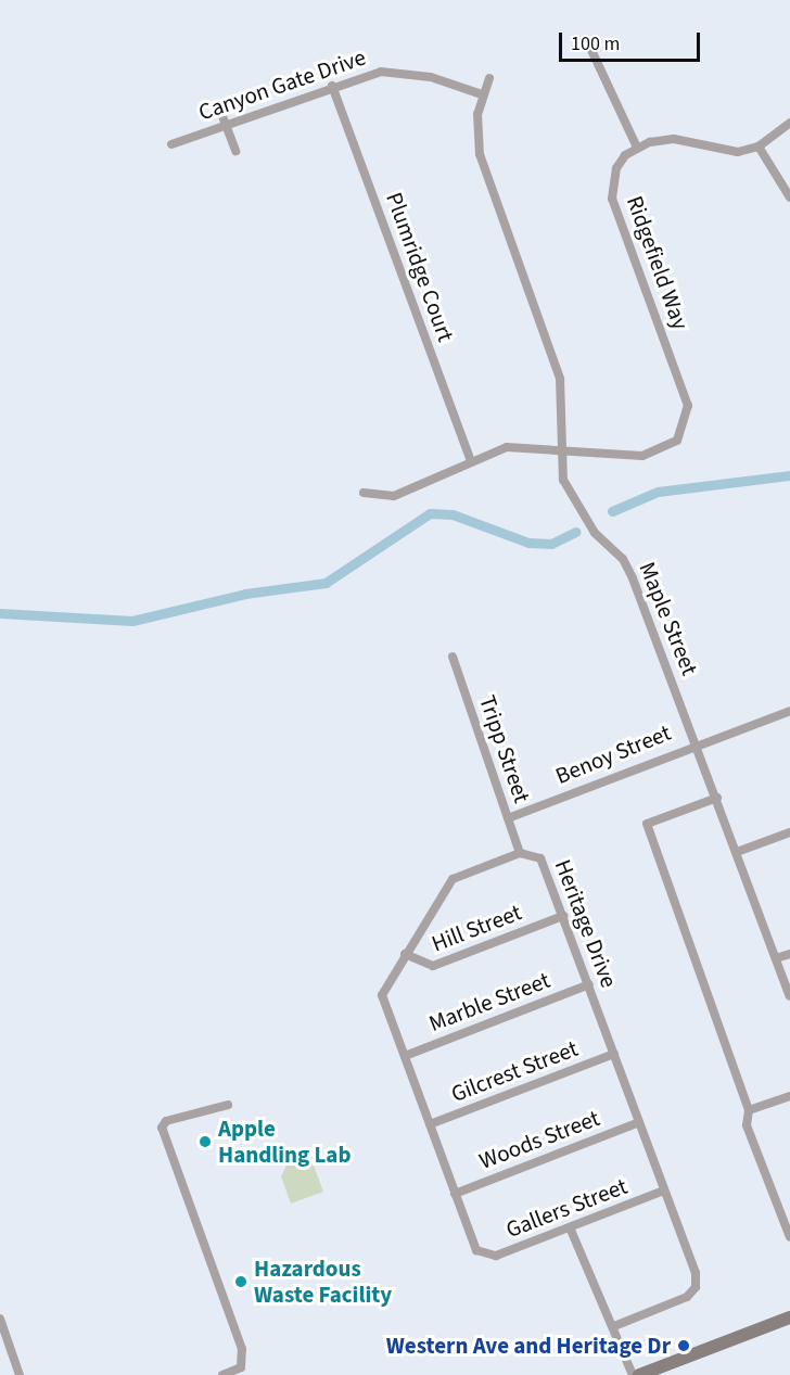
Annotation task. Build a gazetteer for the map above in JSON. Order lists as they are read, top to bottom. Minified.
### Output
{"streets":{"street":["Canyon Gate Drive","Ridgefield Way","Plumridge Court","Maple Street","Tripp Street","Benoy Street","Heritage Drive","Hill Street","Marble Street","Gilcrest Street","Woods Street","Gallers Street"]},"crossings":[["Canyon Gate Drive","Plumridge Court"],["Canyon Gate Drive","Maple Street"],["Ridgefield Way","Plumridge Court"],["Ridgefield Way","Maple Street"],["Maple Street","Benoy Street"],["Tripp Street","Benoy Street"],["Tripp Street","Heritage Drive"],["Heritage Drive","Hill Street"],["Heritage Drive","Marble Street"],["Heritage Drive","Gilcrest Street"],["Heritage Drive","Woods Street"],["Heritage Drive","Gallers Street"]],"places":["Apple Handling Lab","Hazardous Waste Facility","Western Ave and Heritage Dr"],"scale_bar":"100 m"}
